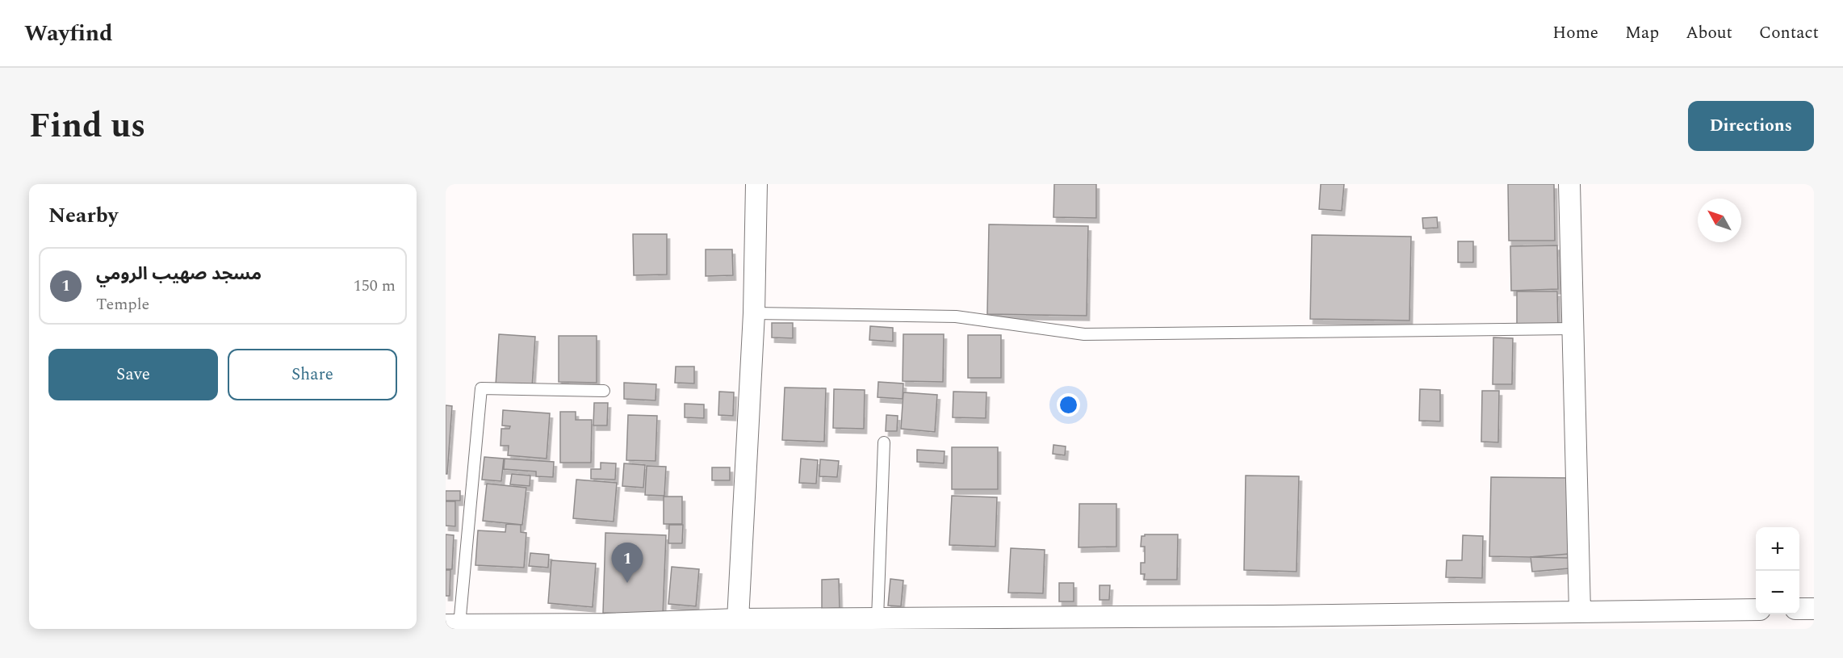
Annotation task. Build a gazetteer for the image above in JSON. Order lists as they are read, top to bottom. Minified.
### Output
{"north":"top left","page":{"header":"Wayfind","nav":["Home","Map","About","Contact"],"title":"Find us","buttons":["Directions",["Save","Share"]],"heading":"Nearby","list":[{"mark":"1","name":"مسجد صهيب الرومي","note":"Temple","value":"150 m"}],"map_buttons":["+","−"],"pins":"1"}}
